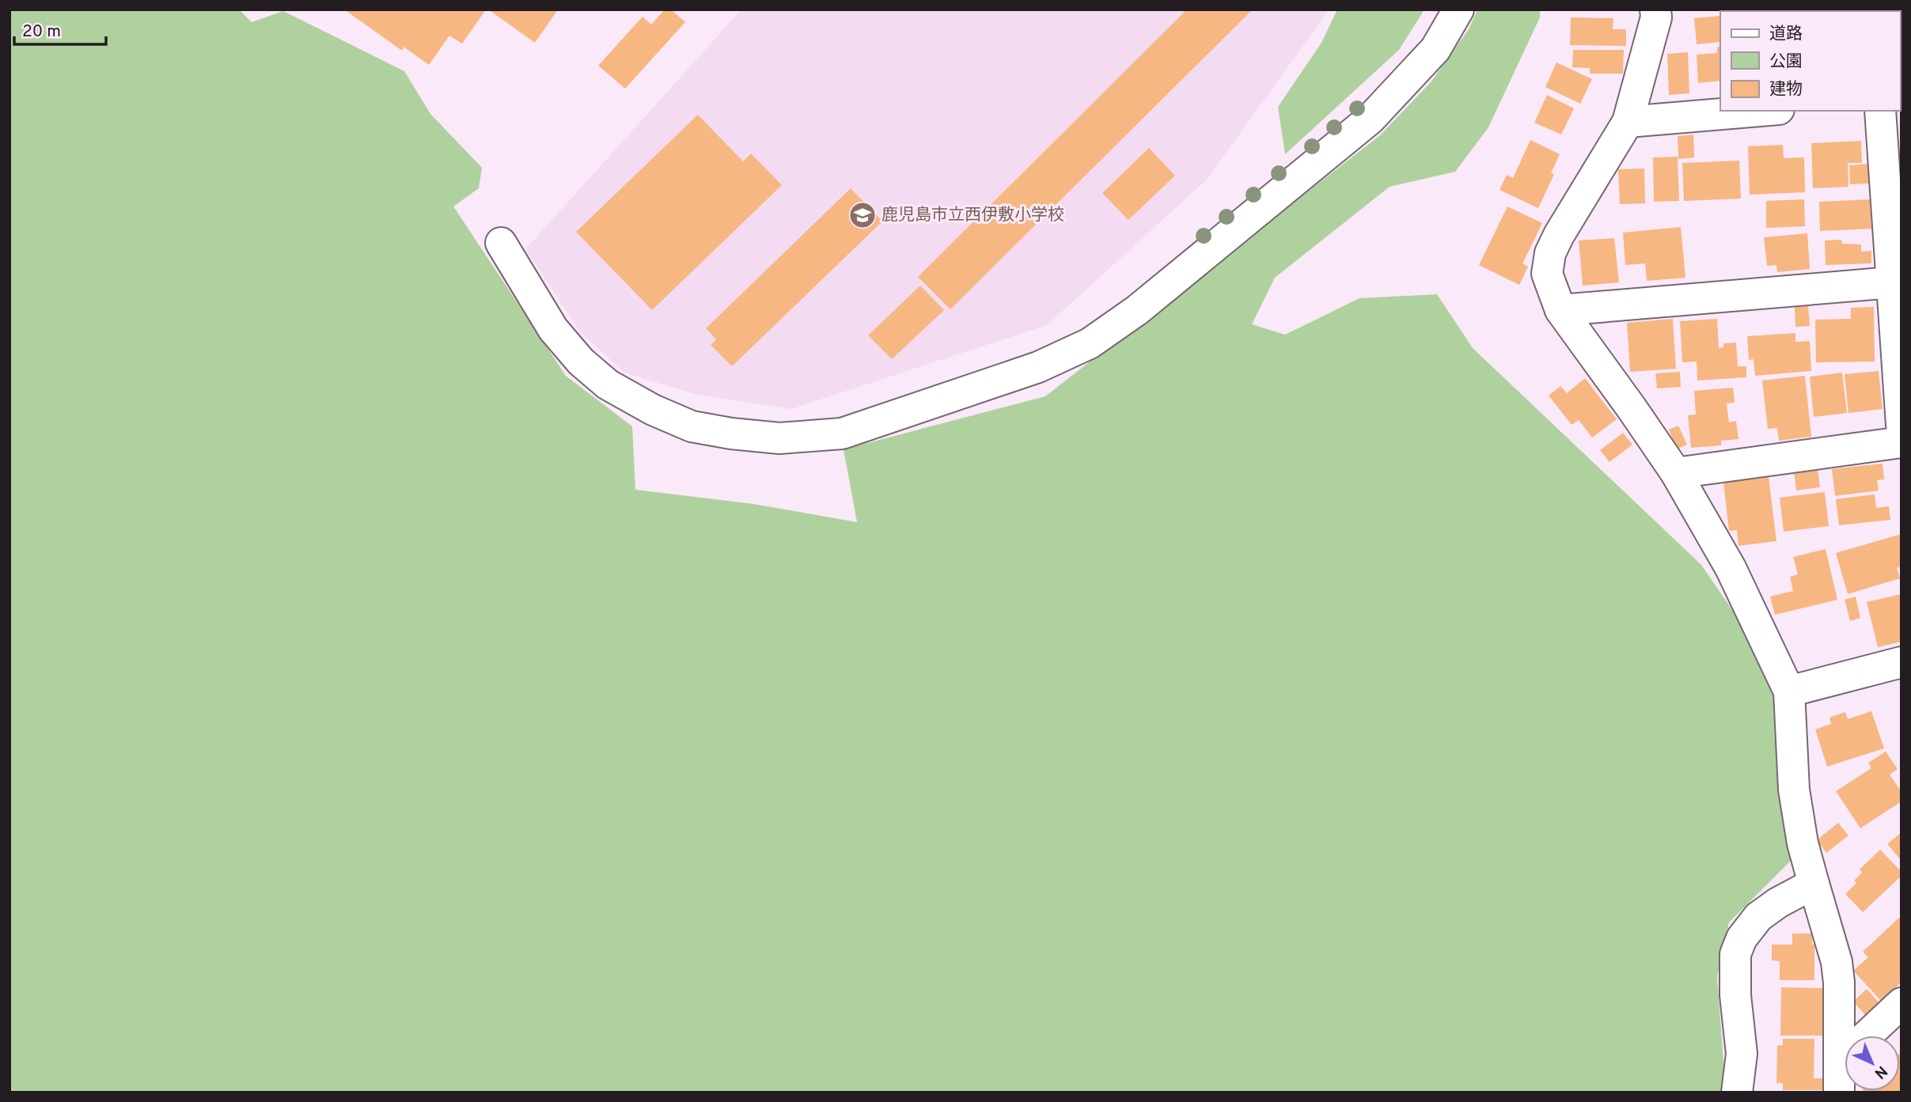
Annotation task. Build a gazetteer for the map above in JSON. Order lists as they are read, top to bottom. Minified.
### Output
{"places":{"school or university":["鹿児島市立西伊敷小学校"]},"legend":["道路","公園","建物"],"scale_bar":"20 m","north":"bottom right"}
